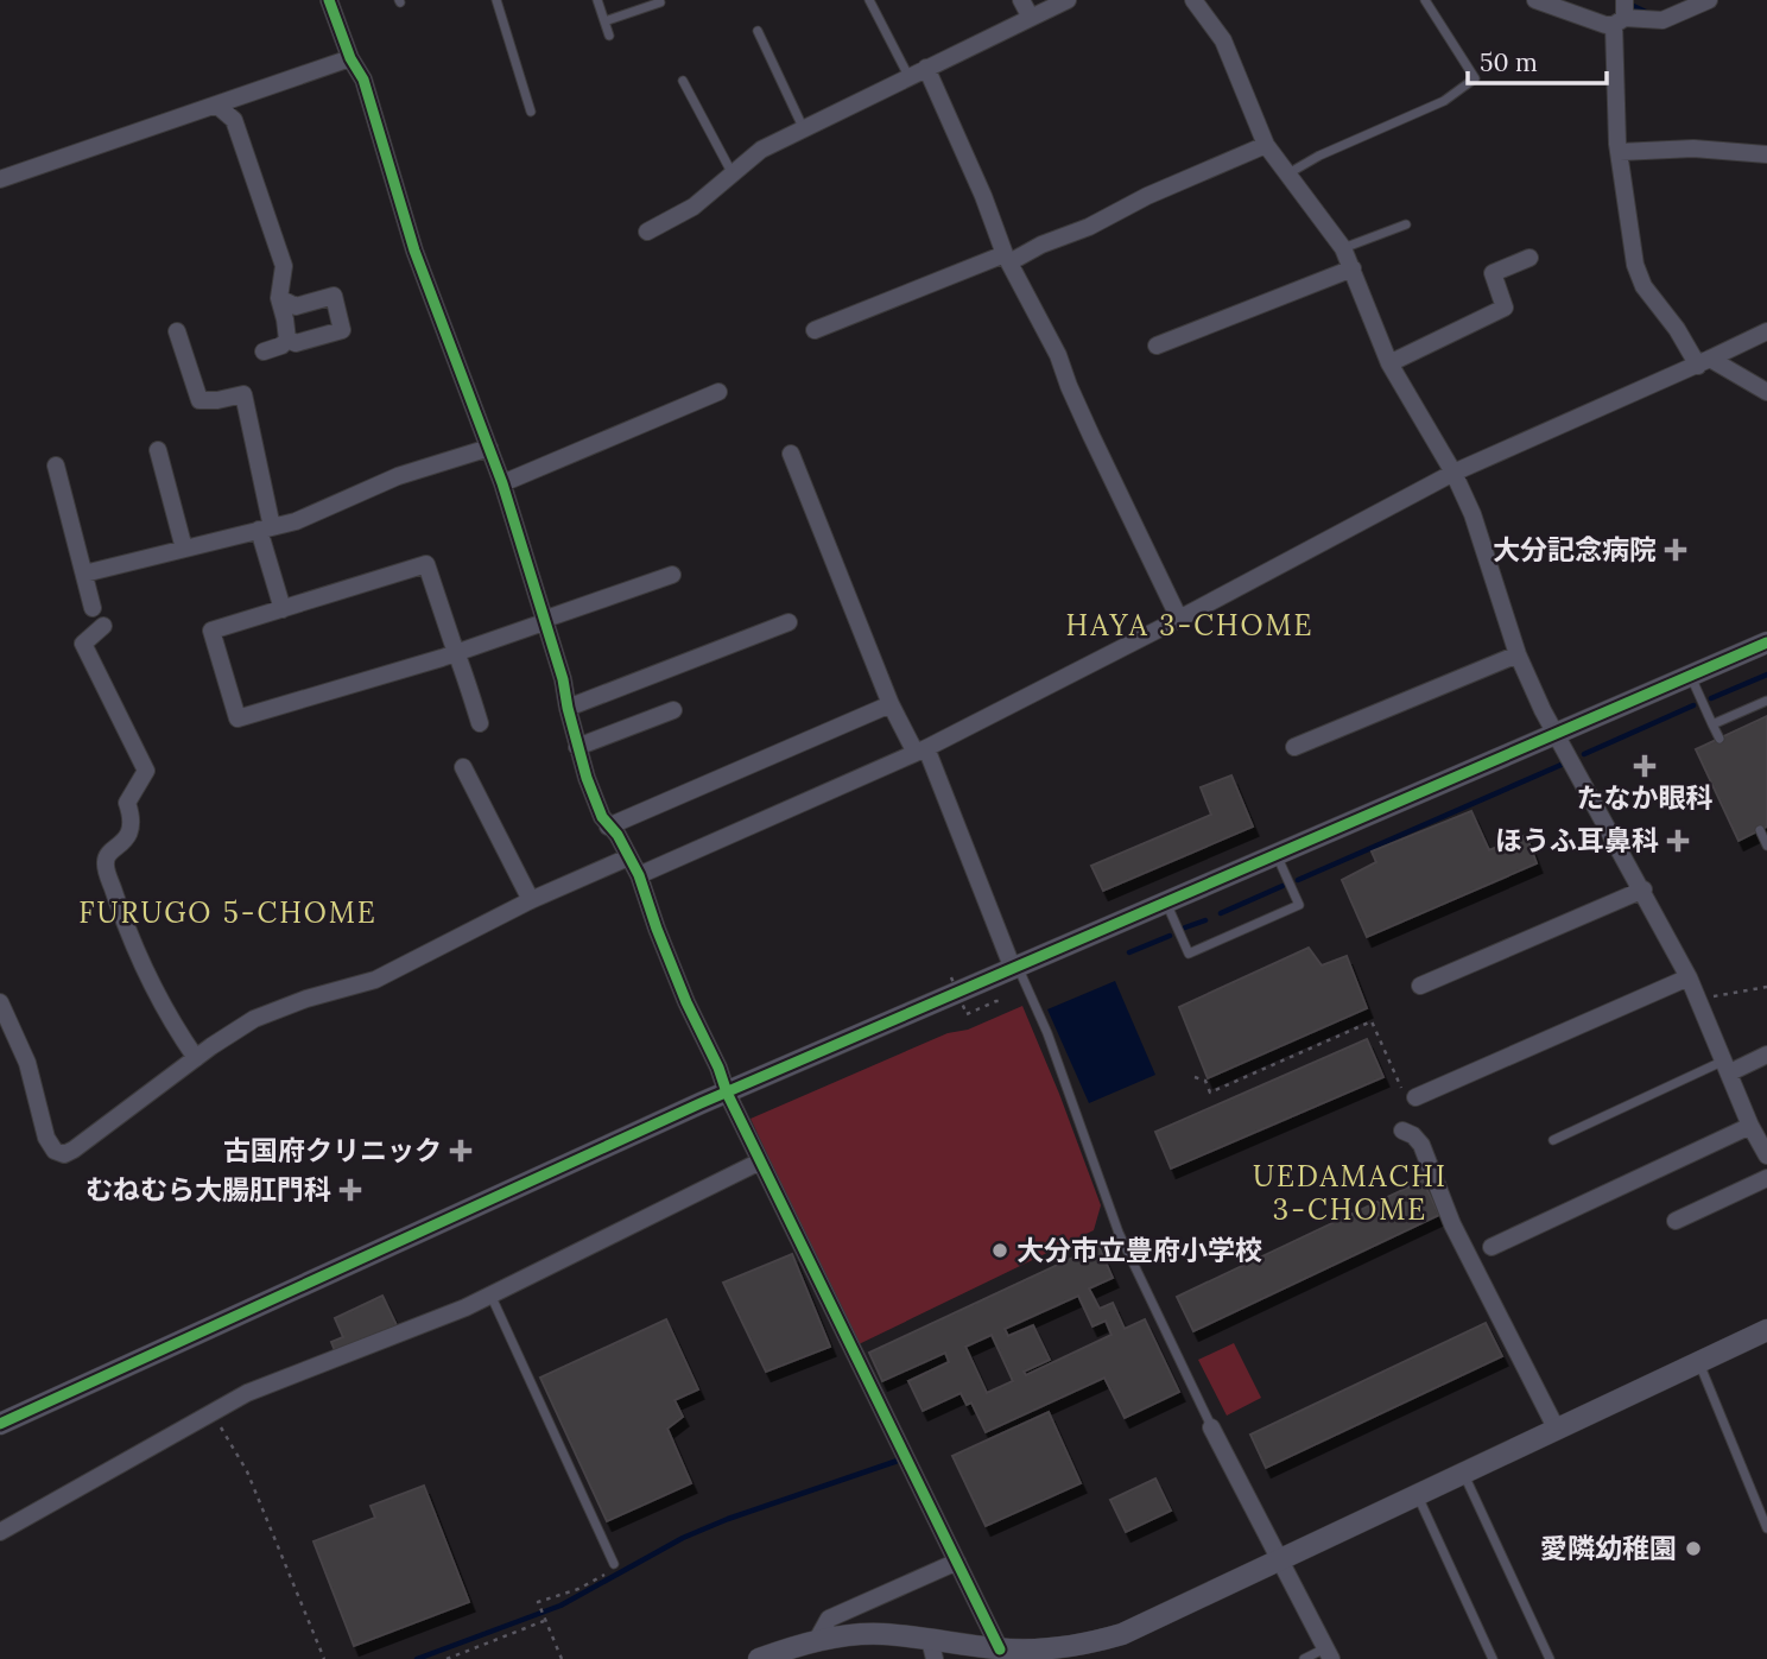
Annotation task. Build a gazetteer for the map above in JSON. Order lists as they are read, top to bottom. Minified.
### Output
{"districts":["HAYA 3-CHOME","FURUGO 5-CHOME","UEDAMACHI 3-CHOME"],"places":{"health":["大分記念病院","たなか眼科","ほうふ耳鼻科","古国府クリニック","むねむら大腸肛門科"],"other":["大分市立豊府小学校","愛隣幼稚園"]},"scale_bar":"50 m"}
